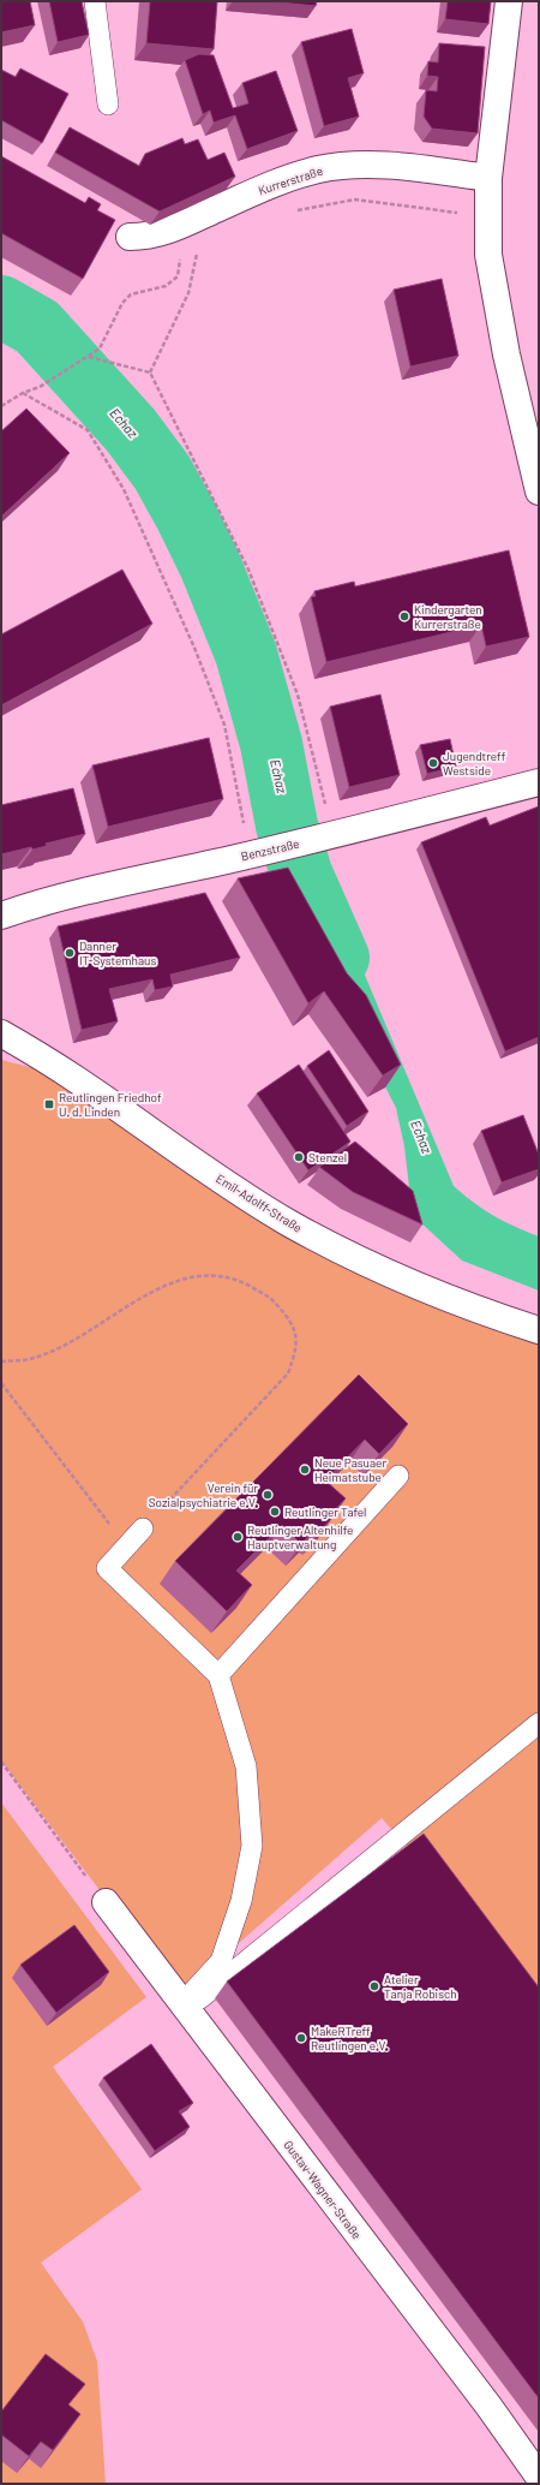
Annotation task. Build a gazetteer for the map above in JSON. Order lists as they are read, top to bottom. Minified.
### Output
{"streets":{"street":["Kurrerstraße","Benzstraße","Emil-Adolff-Straße","Gustav-Wagner-Straße"]},"water":["Echaz"],"places":{"other":["Kindergarten Kurrerstraße","Jugendtreff Westside","Danner IT-Systemhaus","Stenzel","Neue Pasuaer Heimatstube","Verein für Sozialpsychiatrie e.V.","Reutlinger Tafel","Reutlinger Altenhilfe Hauptverwaltung","Atelier Tanja Robisch","MakeRTreff Reutlingen e.V."],"transit":["Reutlingen Friedhof U. d. Linden"]}}
